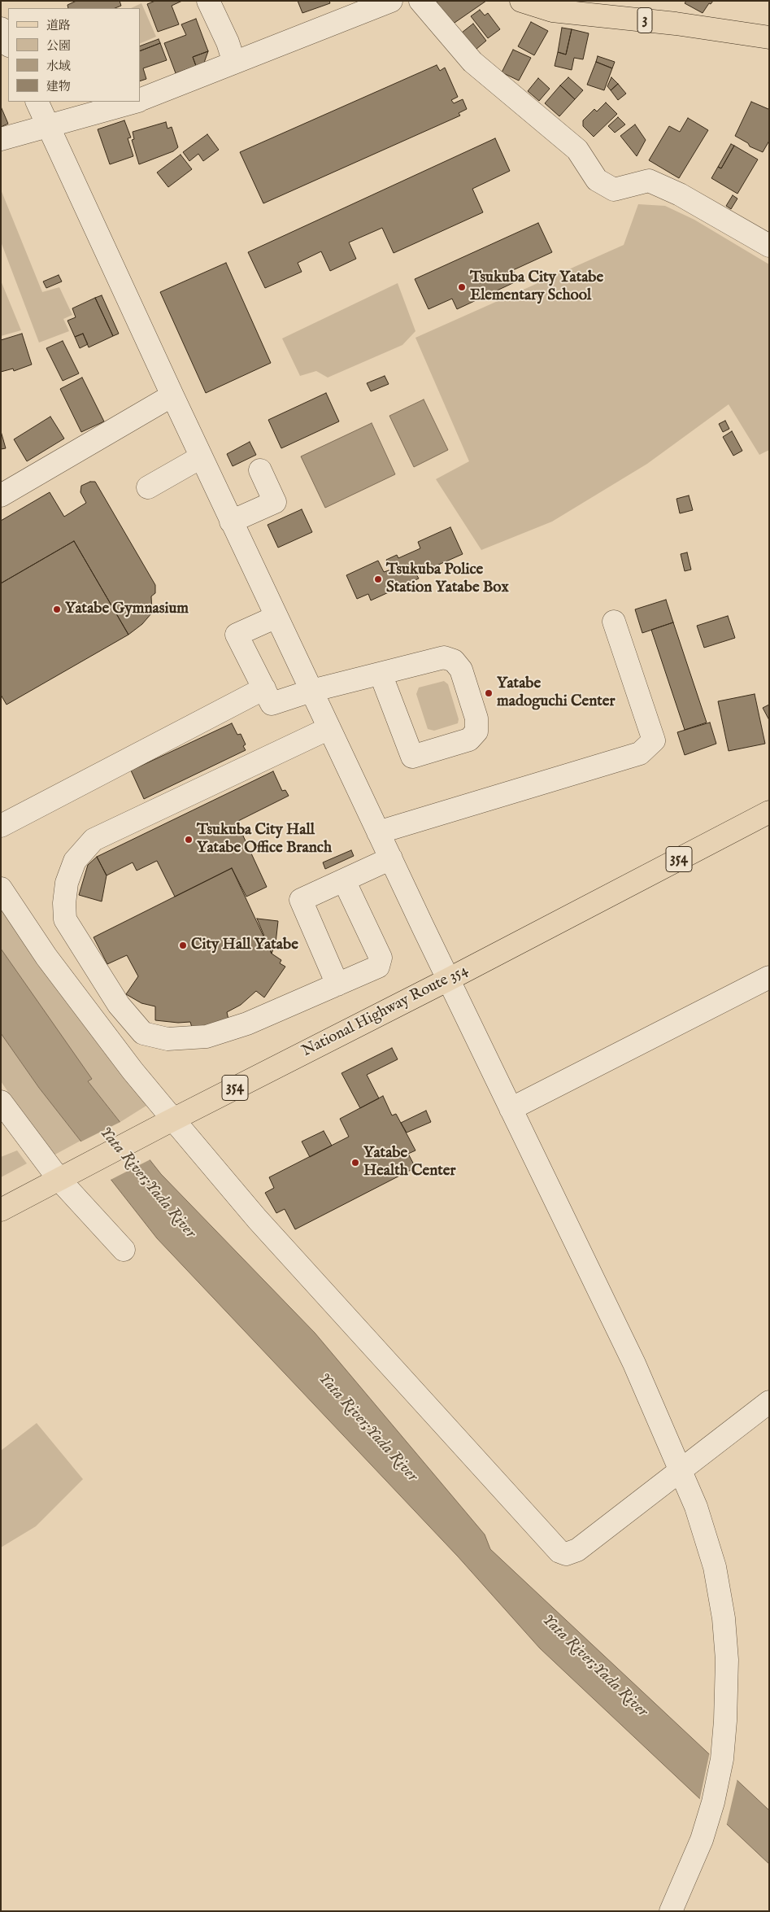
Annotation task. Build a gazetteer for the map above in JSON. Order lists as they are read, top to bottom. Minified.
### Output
{"streets":{"main road":["3","354","National Highway Route 354"]},"water":["Yata River;Yada River"],"places":["Tsukuba City Yatabe Elementary School","Tsukuba Police Station Yatabe Box","Yatabe Gymnasium","Yatabe madoguchi Center","Tsukuba City Hall Yatabe Office Branch","City Hall Yatabe","Yatabe Health Center"],"legend":["道路","公園","水域","建物"]}
